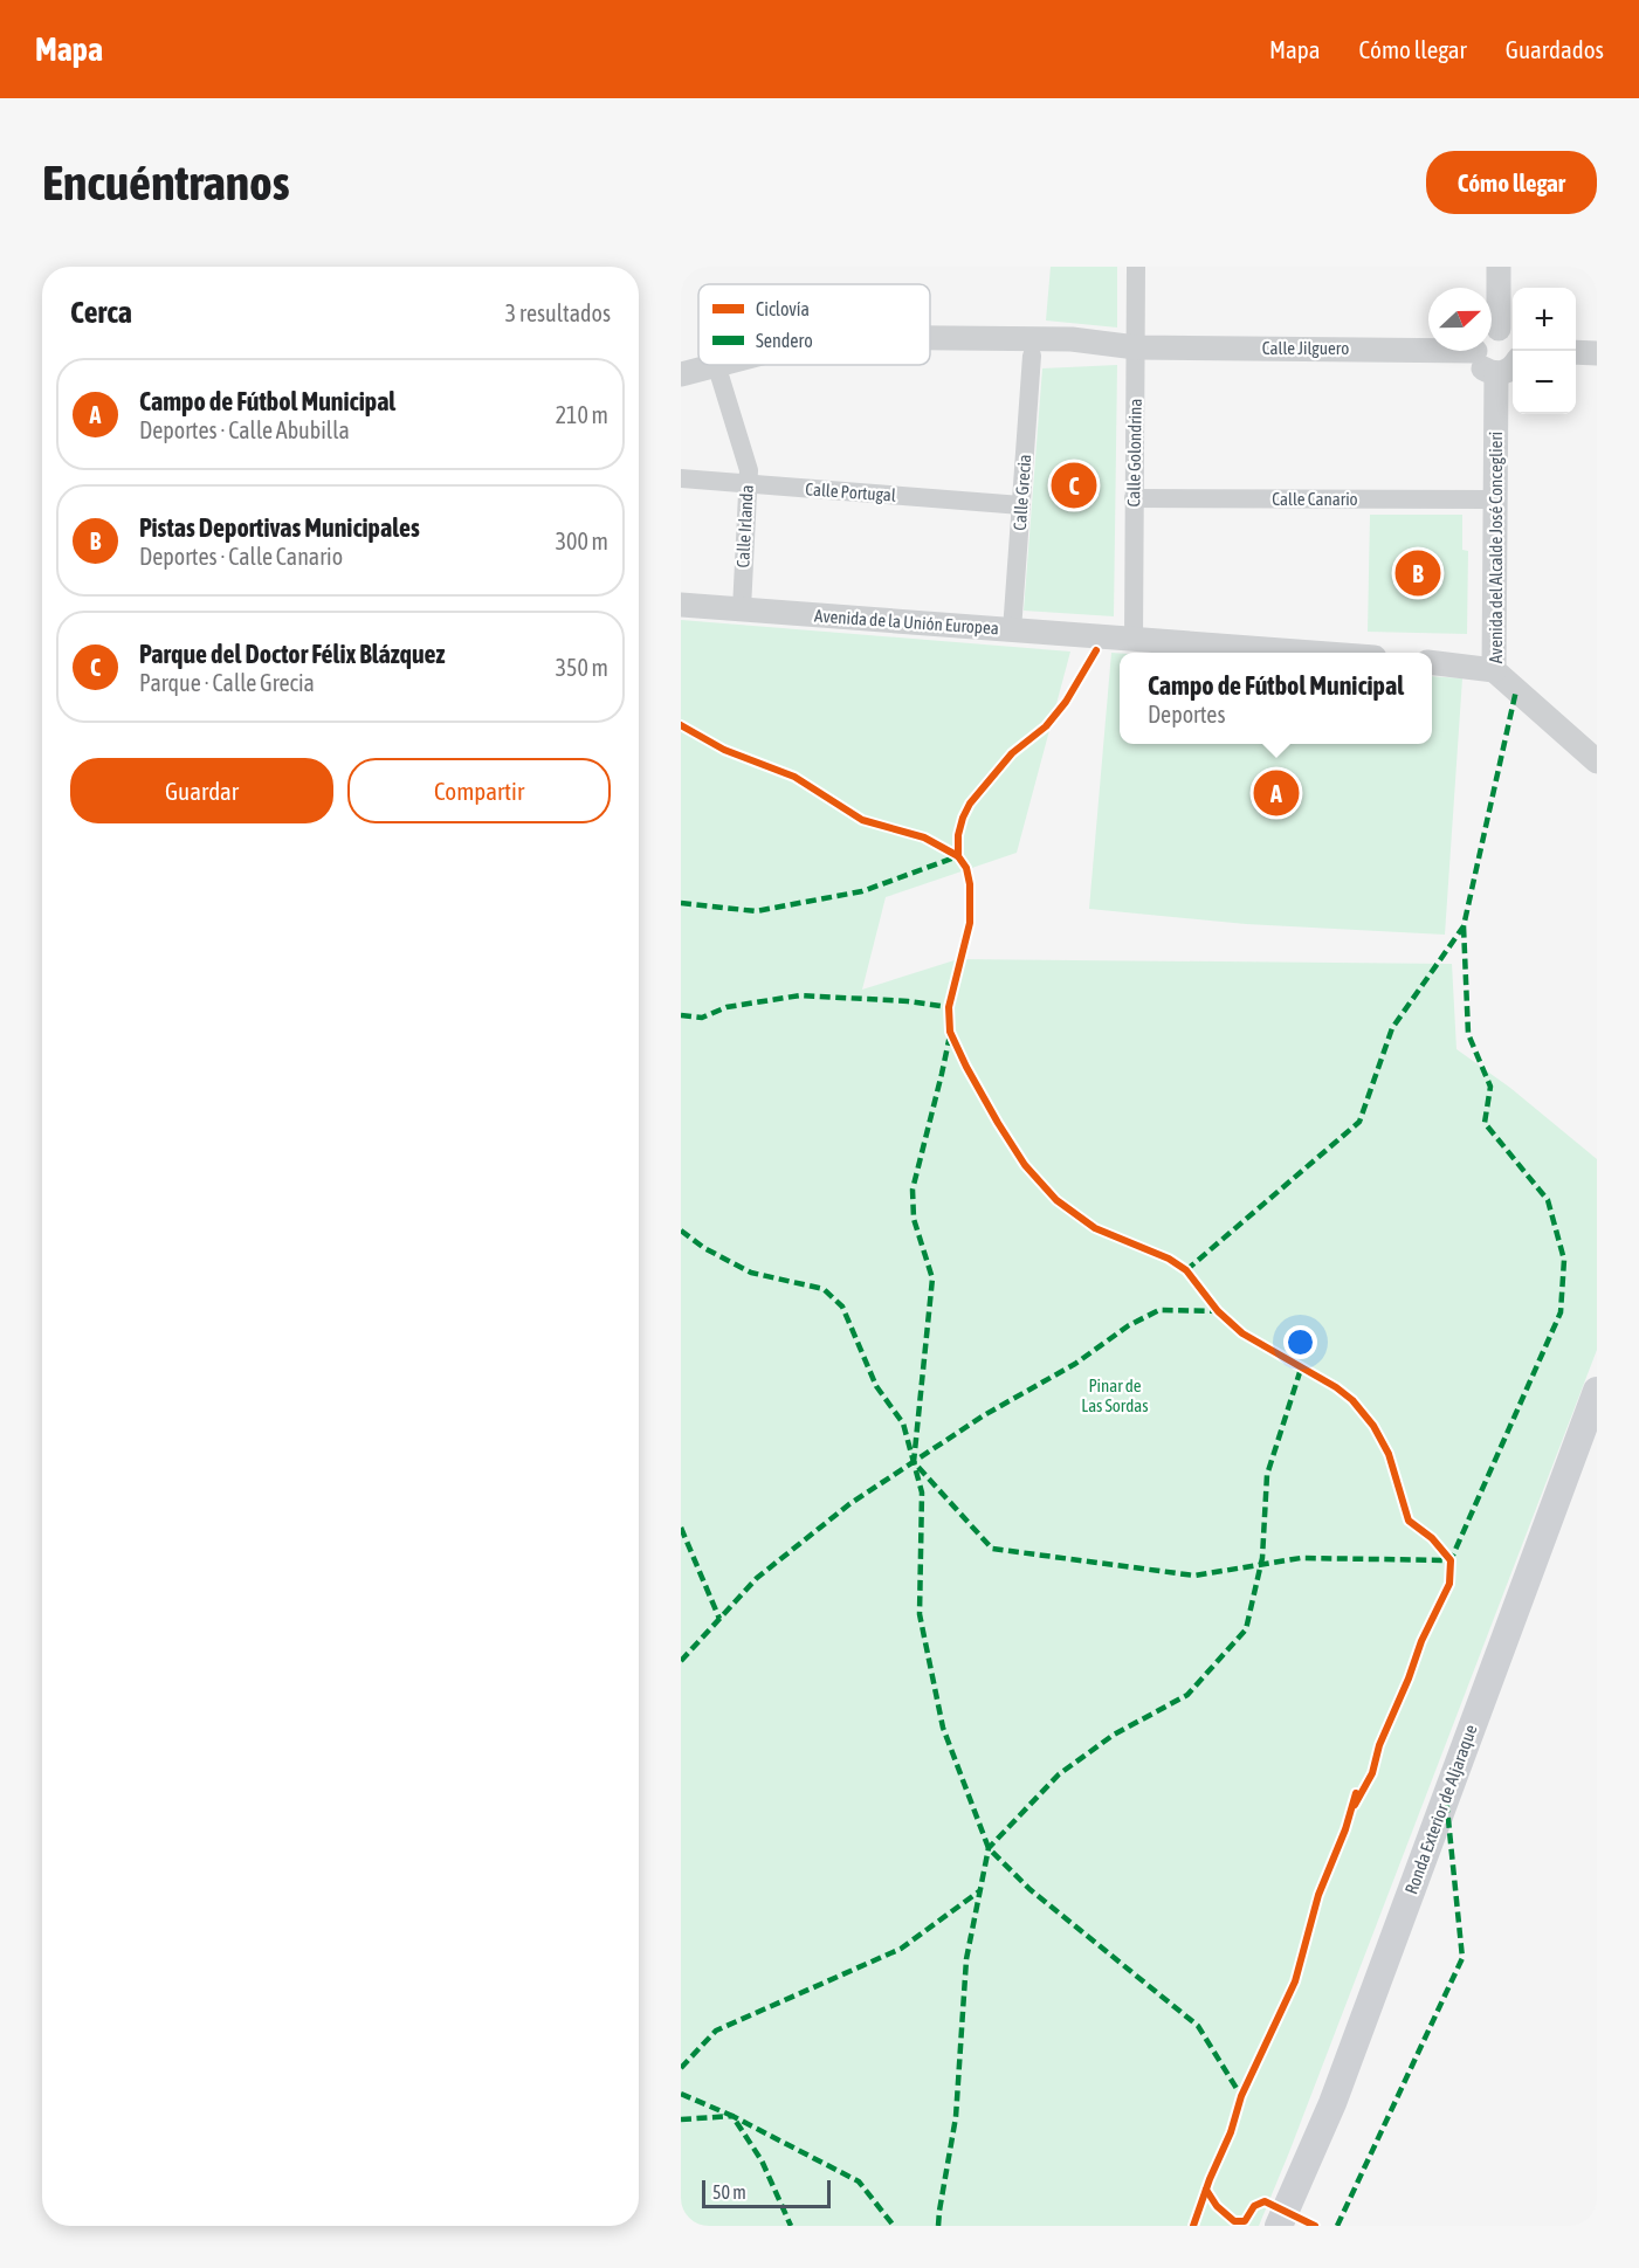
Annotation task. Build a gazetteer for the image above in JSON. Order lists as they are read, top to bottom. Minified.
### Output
{"streets":{"main road":["Ronda Exterior de Aljaraque"],"street":["Calle Jilguero","Calle Golondrina","Calle Portugal","Calle Grecia","Calle Canario","Calle Irlanda","Avenida del Alcalde José Conceglieri","Avenida de la Unión Europea"]},"crossings":[["Calle Jilguero","Calle Golondrina"],["Calle Golondrina","Calle Canario"],["Calle Golondrina","Avenida de la Unión Europea"],["Calle Portugal","Calle Grecia"],["Calle Portugal","Calle Irlanda"],["Calle Grecia","Avenida de la Unión Europea"],["Calle Canario","Avenida del Alcalde José Conceglieri"],["Calle Irlanda","Avenida de la Unión Europea"]],"parks":["Pinar de Las Sordas"],"legend":["Ciclovía","Sendero"],"scale_bar":"50 m","north":"right","page":{"header":"Mapa","nav":["Mapa","Cómo llegar","Guardados"],"buttons":["Cómo llegar",["Guardar","Compartir"]],"title":"Encuéntranos","heading":["Cerca","3 resultados"],"map_buttons":["+","−"],"list":[{"mark":"A","name":"Campo de Fútbol Municipal","note":"Deportes · Calle Abubilla","value":"210 m"},{"mark":"B","name":"Pistas Deportivas Municipales","note":"Deportes · Calle Canario","value":"300 m"},{"mark":"C","name":"Parque del Doctor Félix Blázquez","note":"Parque · Calle Grecia","value":"350 m"}],"pins":["C","B","A"],"popup":["Campo de Fútbol Municipal","Deportes"],"scale":"50 m"}}
